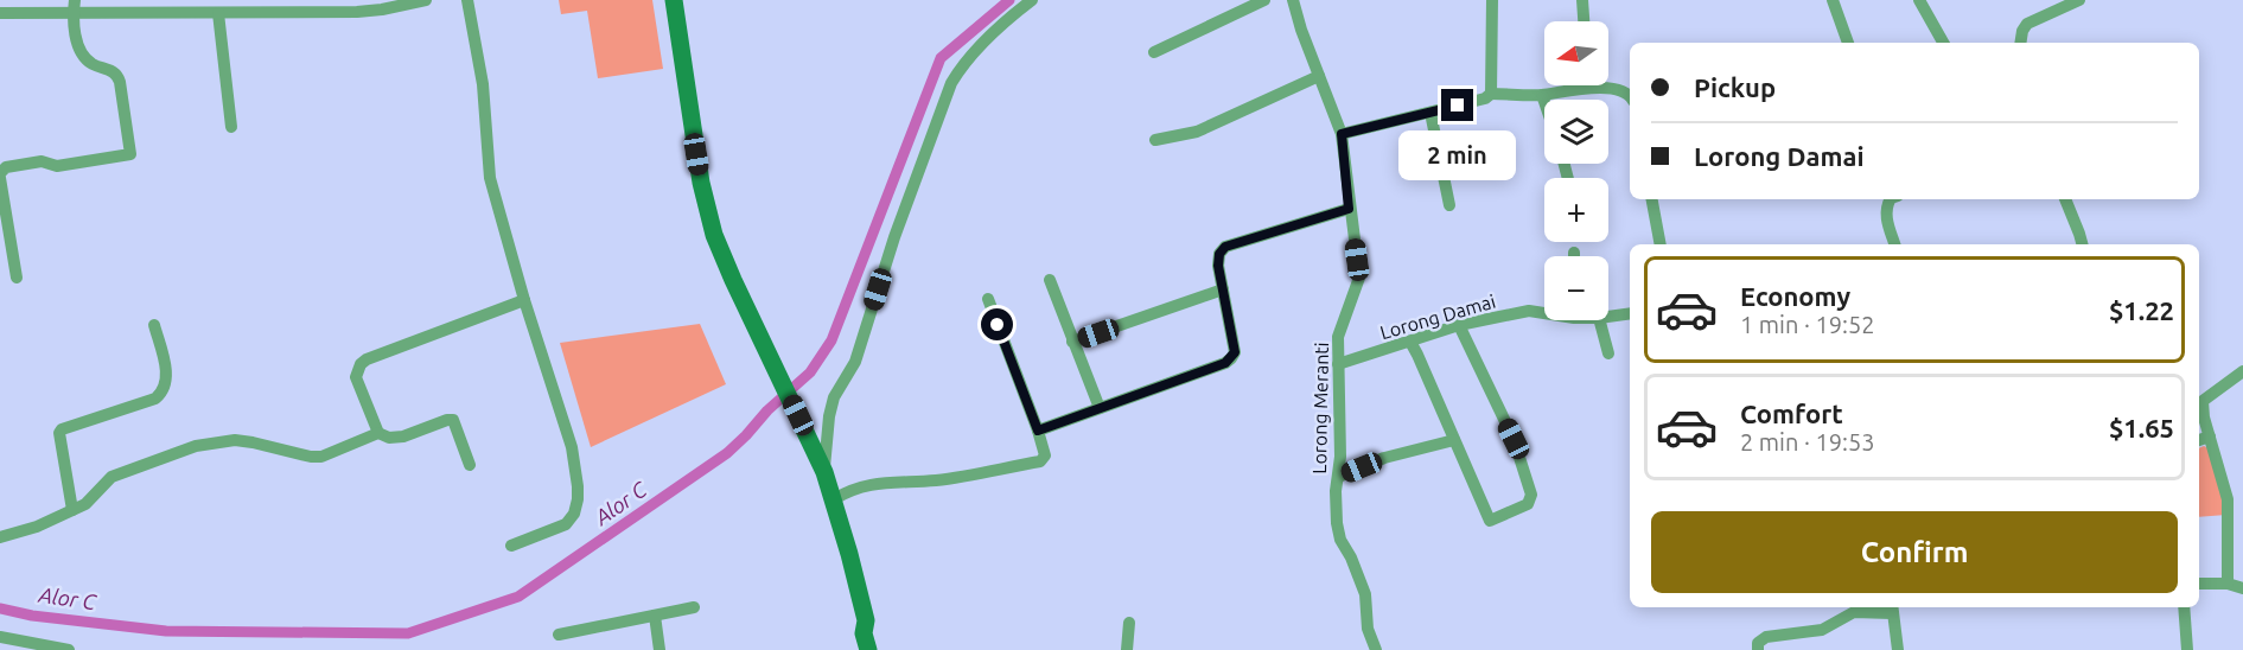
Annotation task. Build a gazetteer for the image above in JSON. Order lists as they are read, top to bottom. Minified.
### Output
{"streets":{"street":["Lorong Damai","Lorong Meranti"]},"crossings":[["Lorong Damai","Lorong Meranti"]],"water":["Alor C"],"north":"left","page":{"map_buttons":["+","−"],"banner":["Pickup","Lorong Damai"],"bubble":"2 min","list":[{"name":"Economy","note":"1 min · 19:52","value":"$1.22"},{"name":"Comfort","note":"2 min · 19:53","value":"$1.65"}],"buttons":"Confirm"}}
